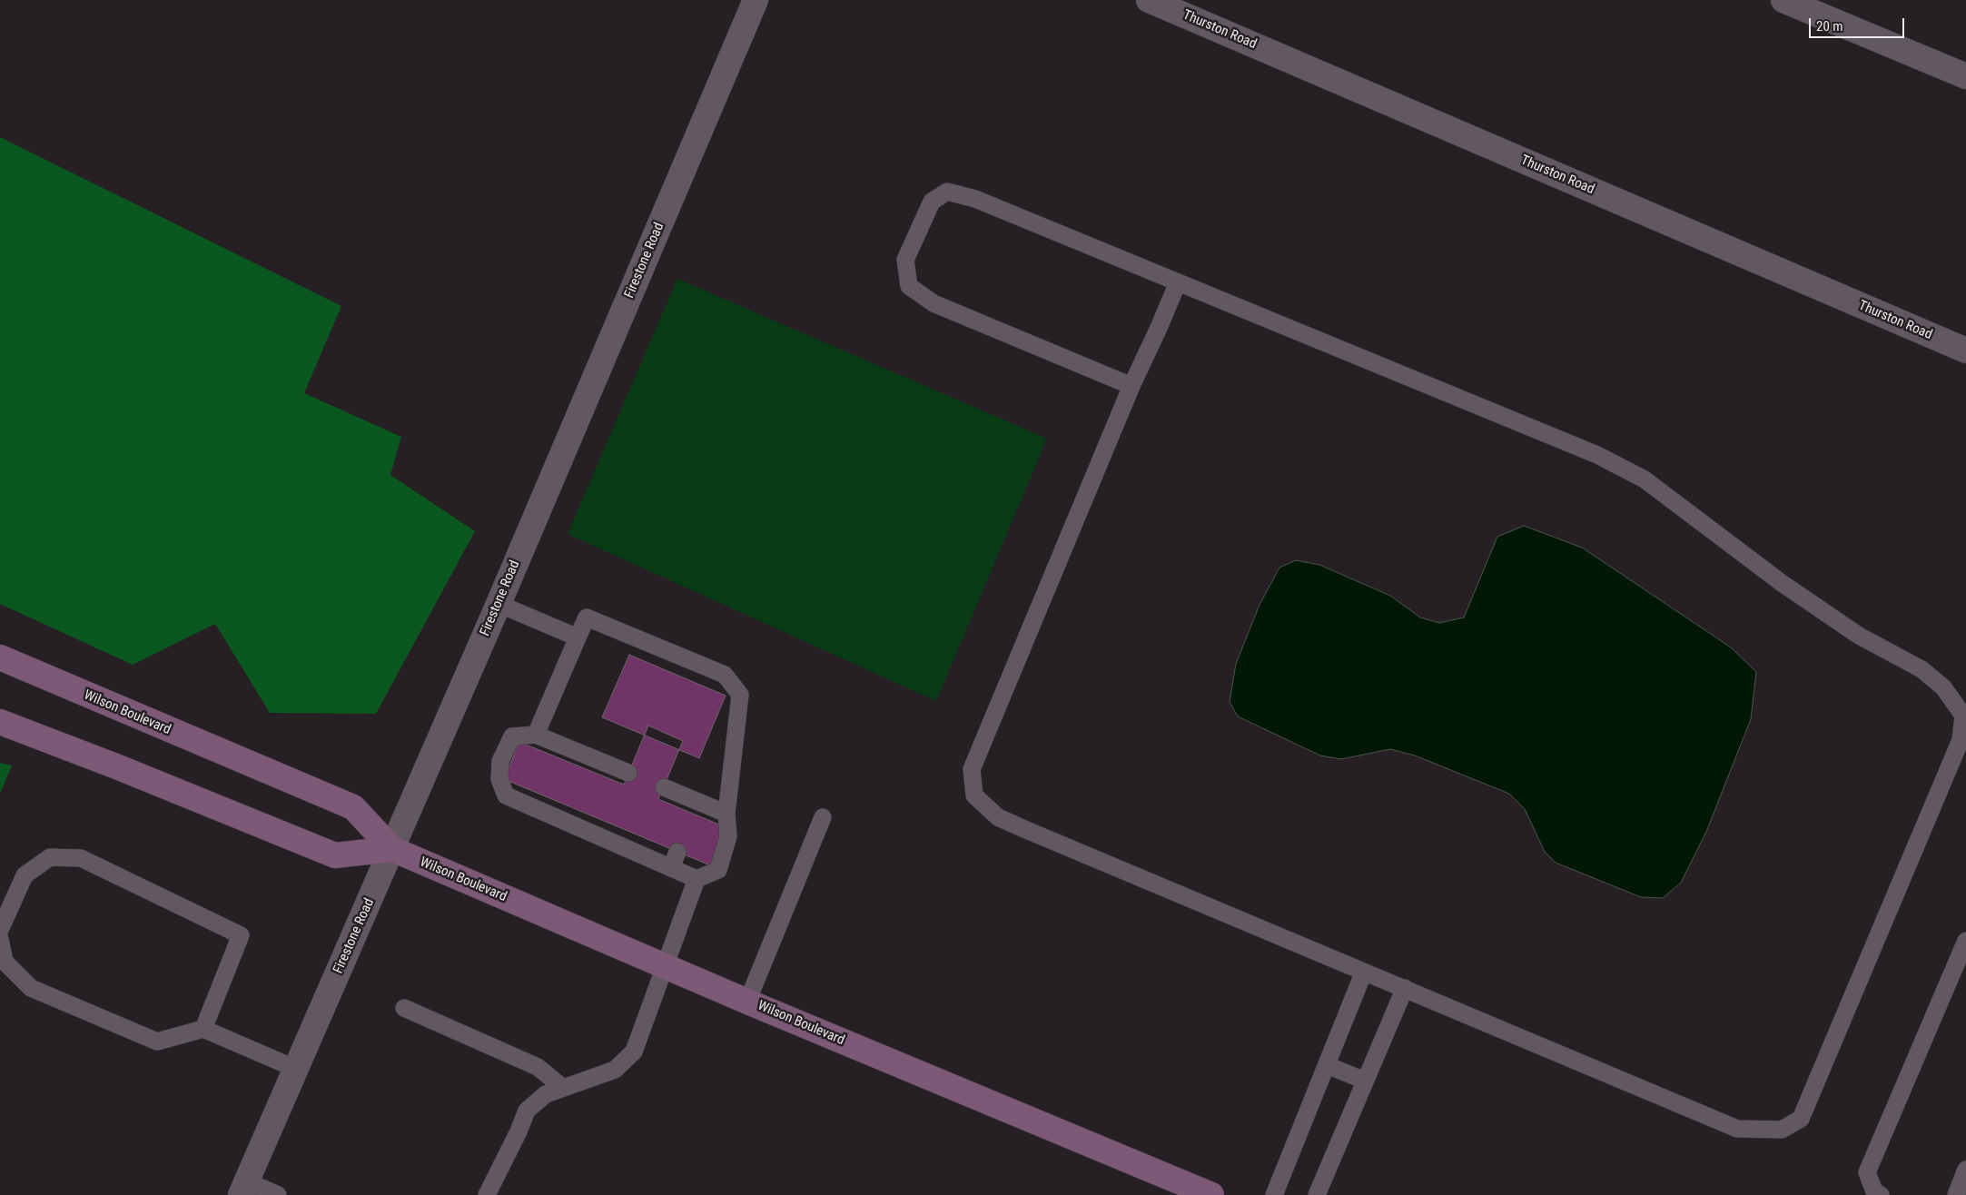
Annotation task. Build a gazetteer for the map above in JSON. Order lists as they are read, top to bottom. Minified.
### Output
{"streets":{"main road":["Wilson Boulevard"],"street":["Thurston Road","Firestone Road"]},"crossings":[["Firestone Road","Wilson Boulevard"]],"scale_bar":"20 m"}
